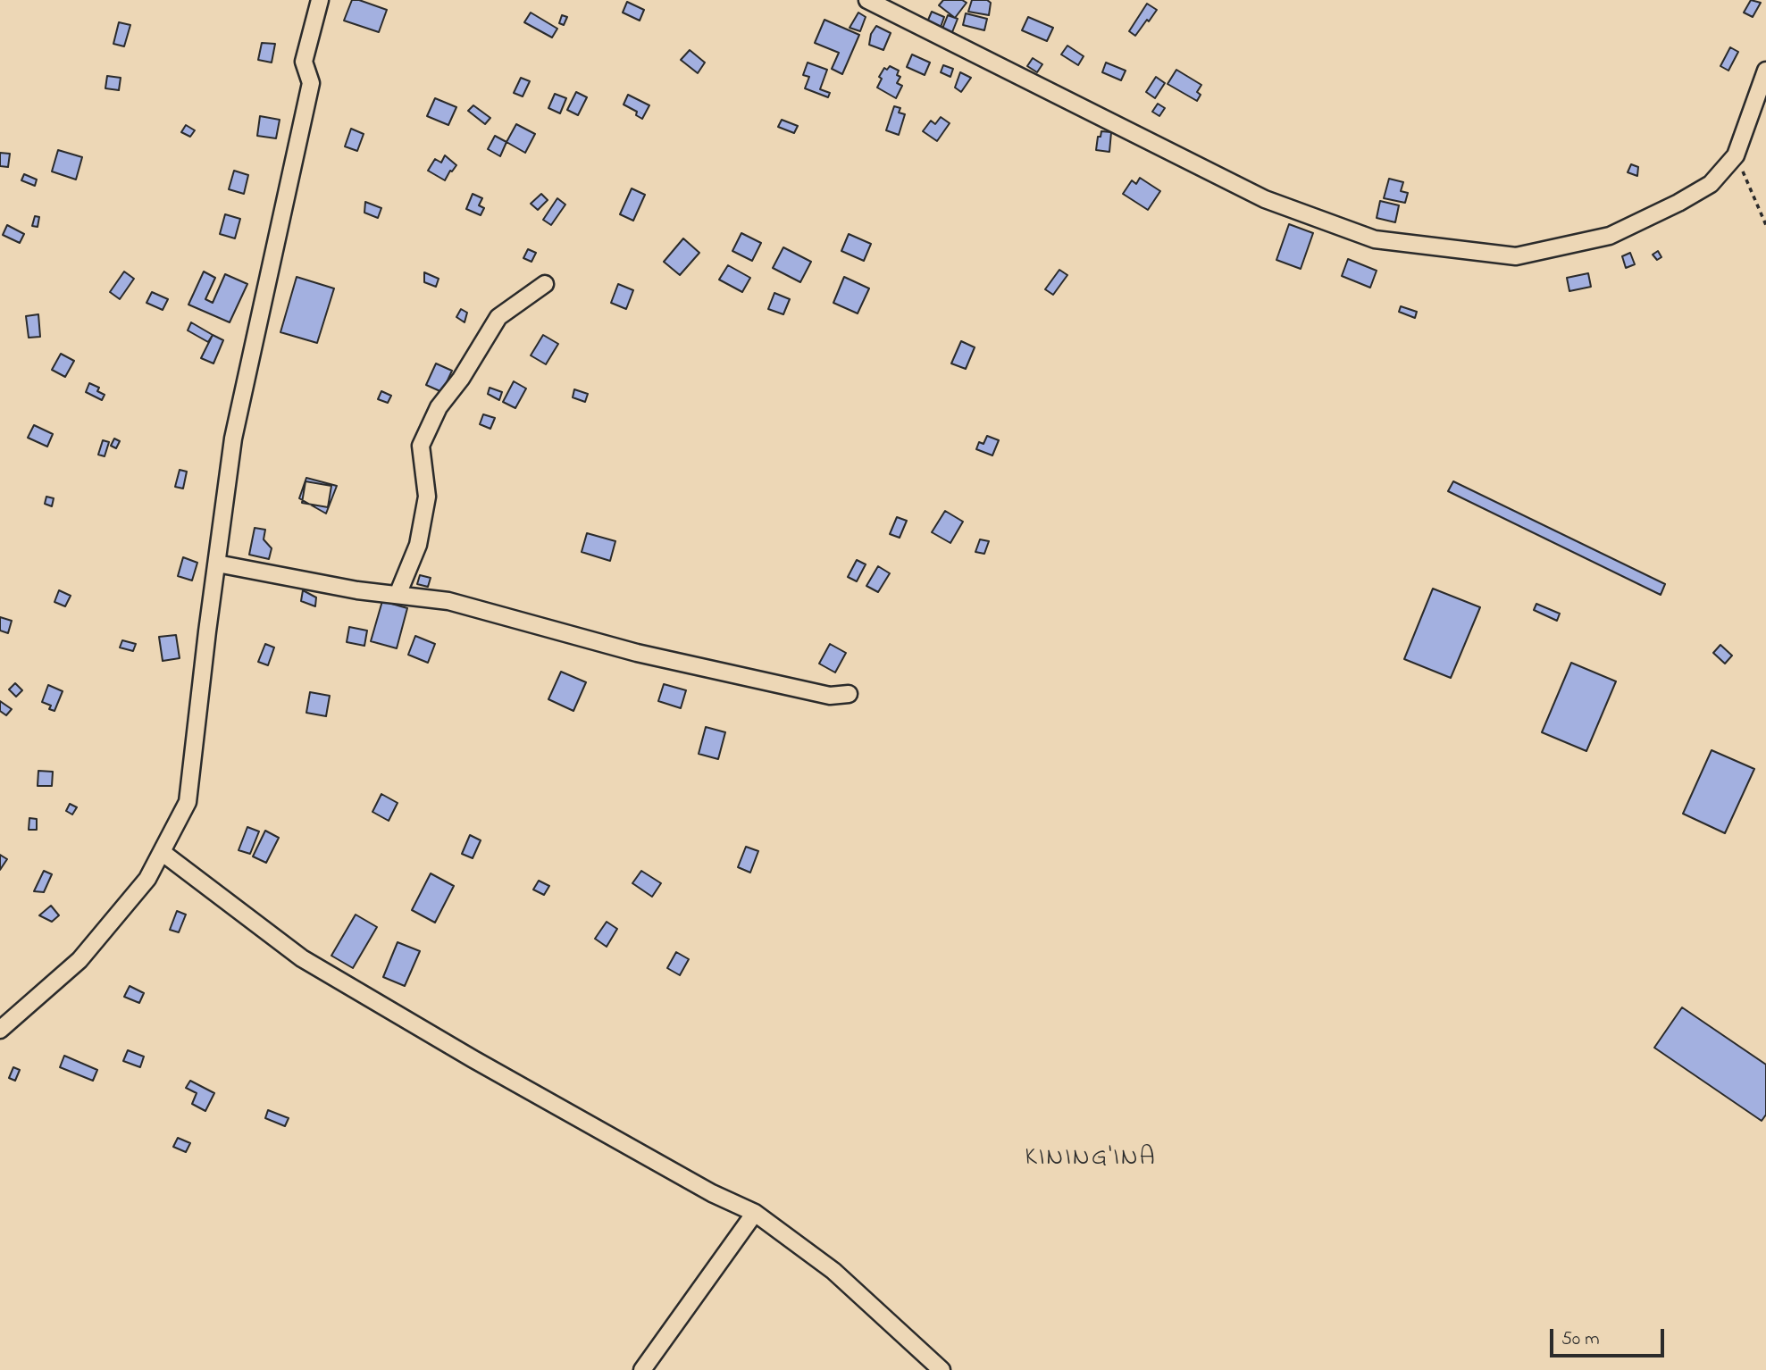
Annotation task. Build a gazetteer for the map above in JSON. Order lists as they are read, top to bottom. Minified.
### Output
{"districts":["KINING'INA"],"scale_bar":"50 m"}
